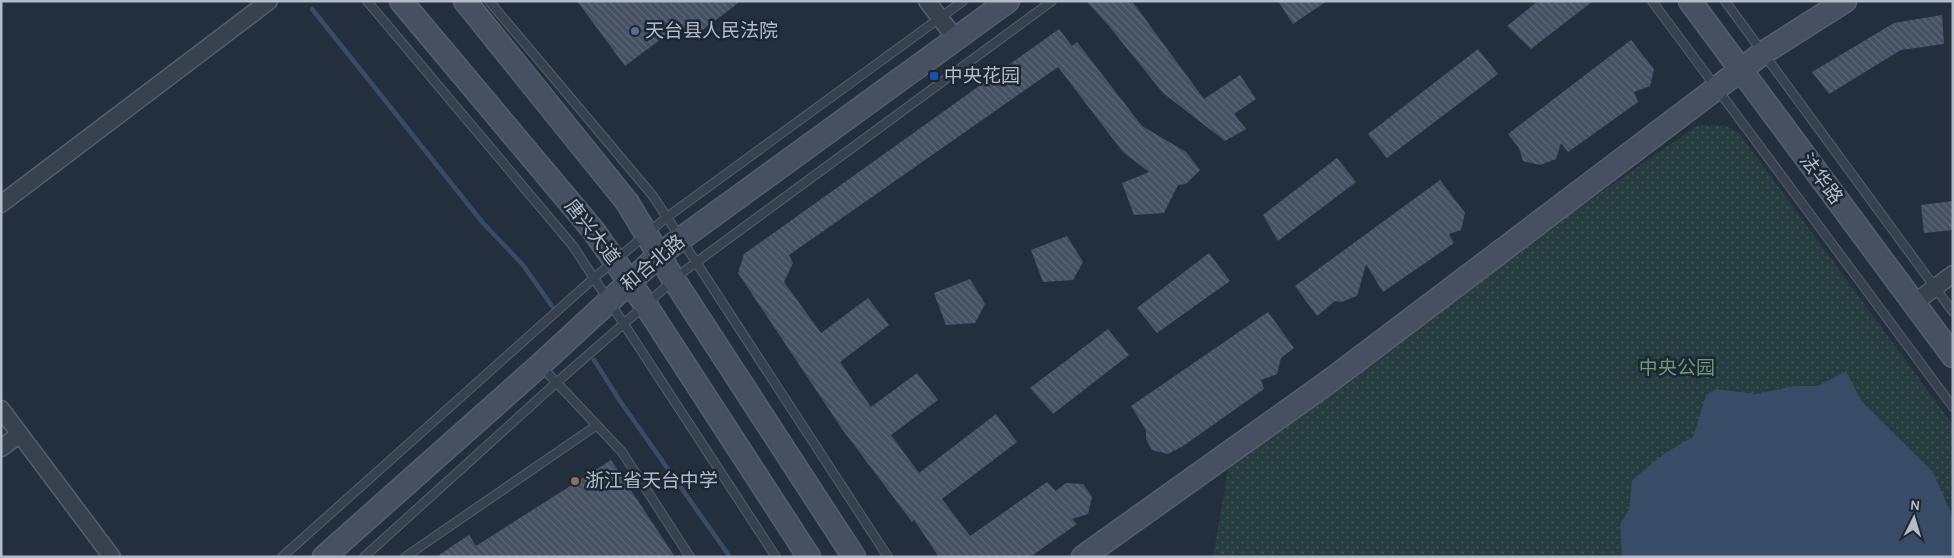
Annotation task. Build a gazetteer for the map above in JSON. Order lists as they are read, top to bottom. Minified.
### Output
{"streets":{"main road":["法华路","唐兴大道","和合北路"]},"crossings":[["唐兴大道","和合北路"]],"parks":["中央公园"],"places":{"other":["天台县人民法院","浙江省天台中学"],"transit":["中央花园"]},"north":"top"}
